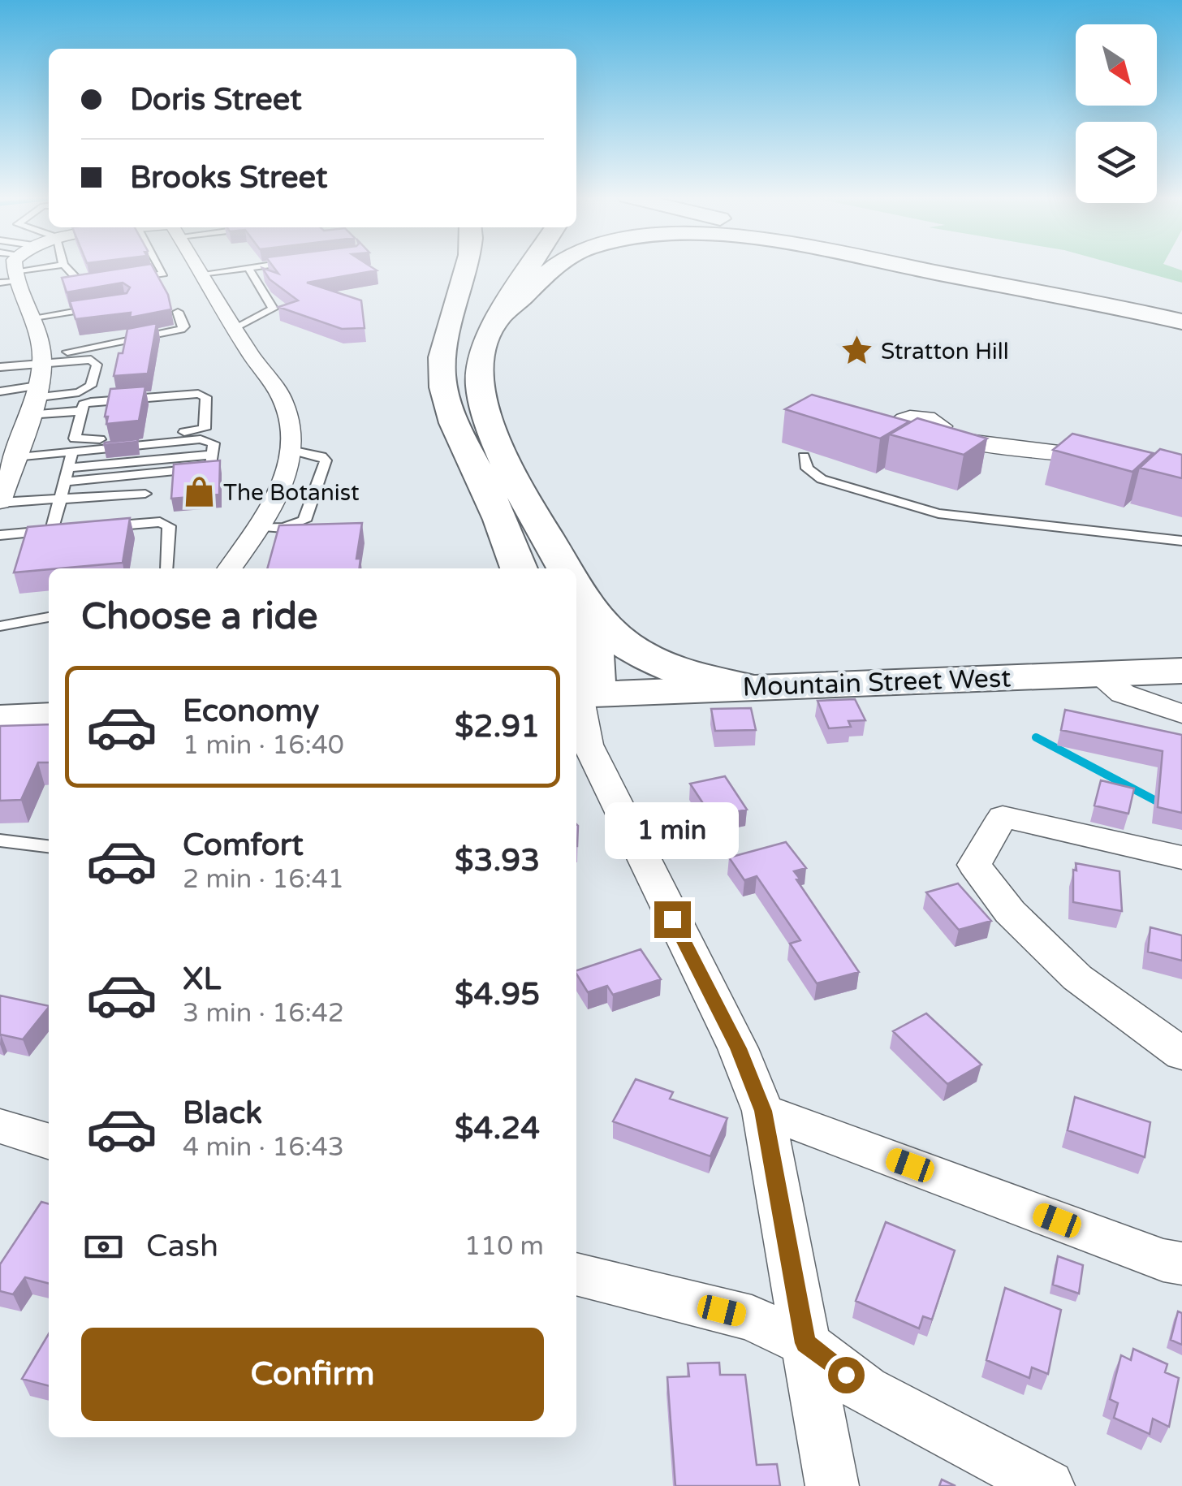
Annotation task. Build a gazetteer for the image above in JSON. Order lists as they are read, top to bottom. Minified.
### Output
{"streets":{"main road":["Mountain Street West"]},"places":{"place":["Stratton Hill"],"shop":["The Botanist"]},"north":"bottom right","page":{"banner":["Doris Street","Brooks Street"],"heading":"Choose a ride","list":[{"name":"Economy","note":"1 min · 16:40","value":"$2.91"},{"name":"Comfort","note":"2 min · 16:41","value":"$3.93"},{"name":"XL","note":"3 min · 16:42","value":"$4.95"},{"name":"Black","note":"4 min · 16:43","value":"$4.24"}],"bubble":"1 min","pay":["Cash","110 m"],"buttons":"Confirm"}}
